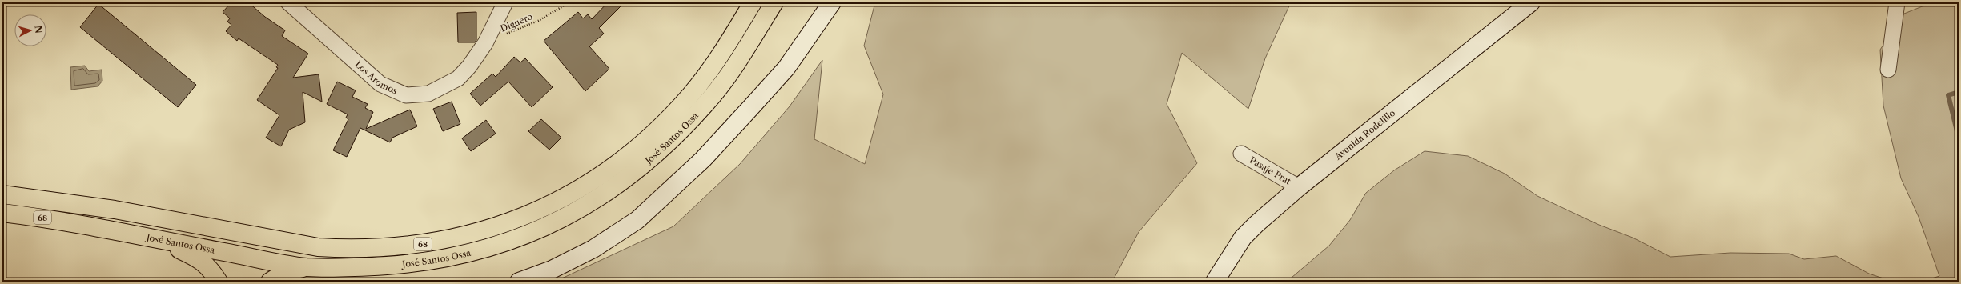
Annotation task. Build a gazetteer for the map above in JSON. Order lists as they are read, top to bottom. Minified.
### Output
{"streets":{"highway":["José Santos Ossa","68"],"street":["Los Aromos","Avenida Rodelillo","Pasaje Prat"],"path":["Diguero"]},"crossings":[["Diguero","Los Aromos"],["Avenida Rodelillo","Pasaje Prat"]],"north":"right"}
